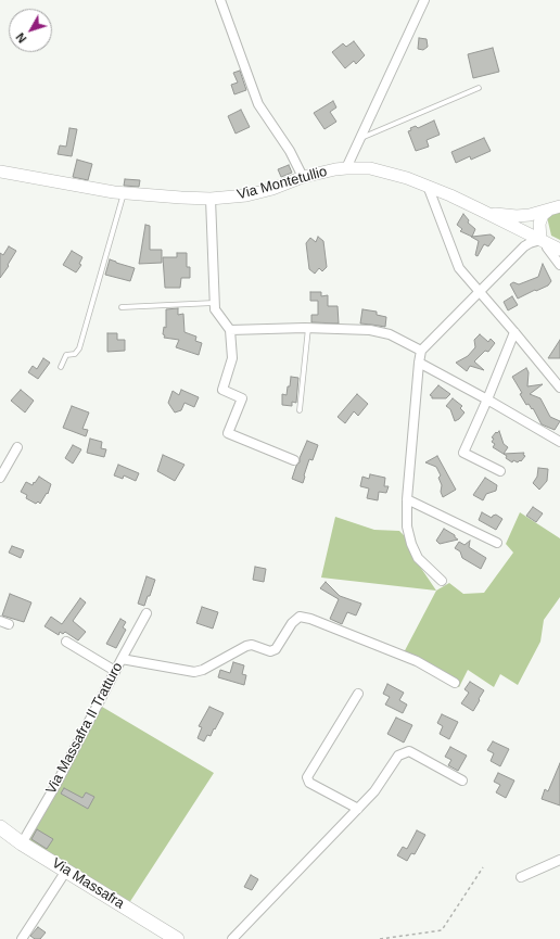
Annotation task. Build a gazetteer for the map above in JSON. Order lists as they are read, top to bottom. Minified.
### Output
{"streets":{"main road":["Via Massafra"],"street":["Via Montetullio","Via Massafra II Tratturo"]},"crossings":[["Via Massafra II Tratturo","Via Massafra"]],"north":"bottom left"}
